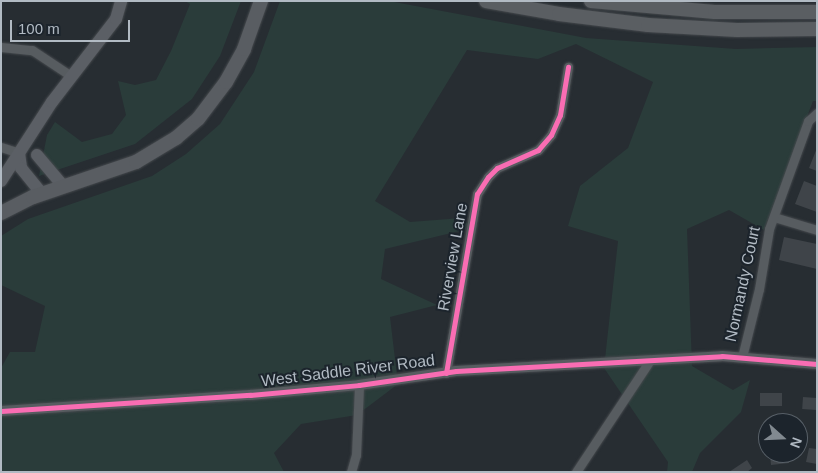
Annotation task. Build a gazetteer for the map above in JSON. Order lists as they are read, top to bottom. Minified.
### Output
{"streets":{"street":["Riverview Lane","Normandy Court","West Saddle River Road"]},"crossings":[["Riverview Lane","West Saddle River Road"],["Normandy Court","West Saddle River Road"]],"scale_bar":"100 m","north":"right"}
